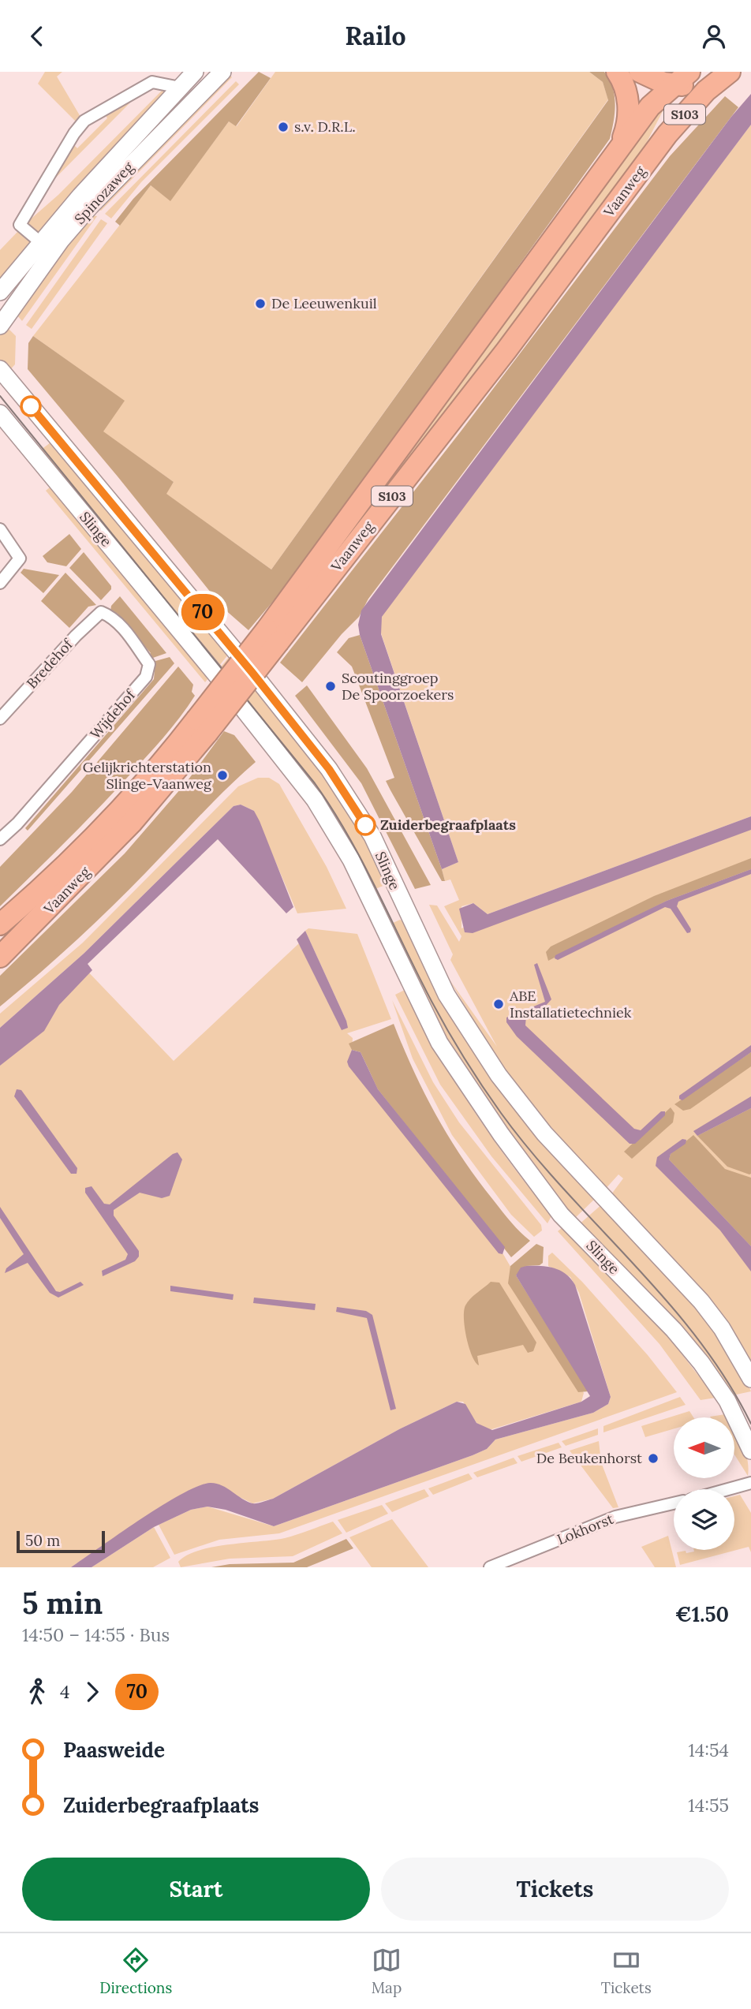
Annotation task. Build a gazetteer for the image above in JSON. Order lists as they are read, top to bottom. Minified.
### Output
{"streets":{"highway":["S103","Vaanweg"],"main road":["Spinozaweg","Slinge"],"street":["Bredehof","Wijdehof","Lokhorst"]},"crossings":[["Bredehof","Wijdehof"]],"places":["s.v. D.R.L.","De Leeuwenkuil","Scoutinggroep De Spoorzoekers","Gelijkrichterstation Slinge-Vaanweg","Zuiderbegraafplaats","ABE Installatietechniek","De Beukenhorst"],"lines":["bus line 70"],"scale_bar":"50 m","north":"left","page":{"header":"Railo","on_map":"70","scale":"50 m","heading":["5 min","14:50 – 14:55 · Bus","€1.50"],"legs":["4","70"],"list":[{"name":"Paasweide","value":"14:54"},{"name":"Zuiderbegraafplaats","value":"14:55"}],"buttons":["Start","Tickets"],"tabs":["Directions","Map","Tickets"]}}
